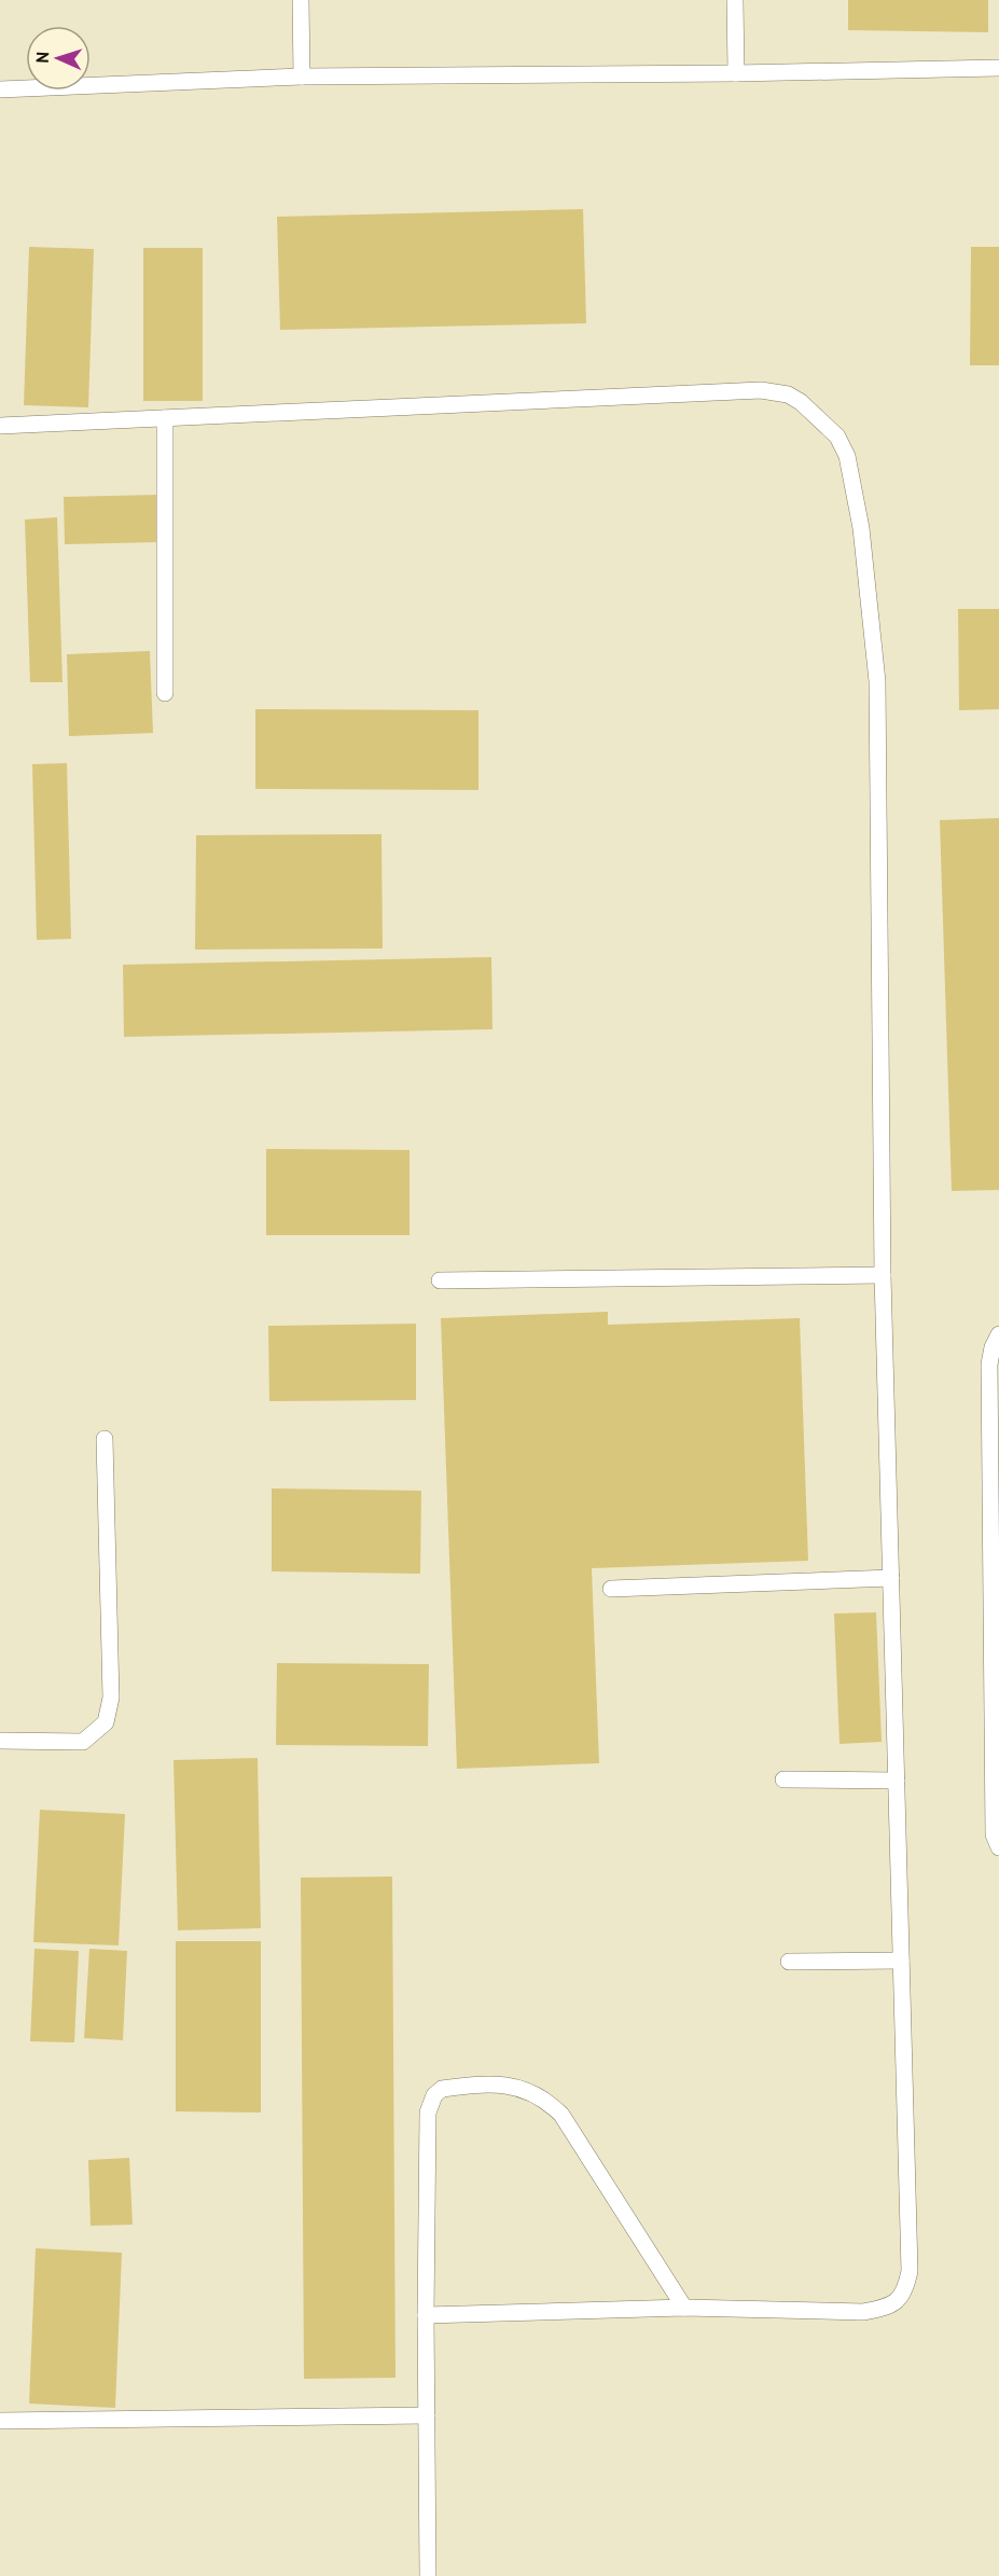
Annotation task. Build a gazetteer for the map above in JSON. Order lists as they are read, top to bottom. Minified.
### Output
{"north":"left"}
